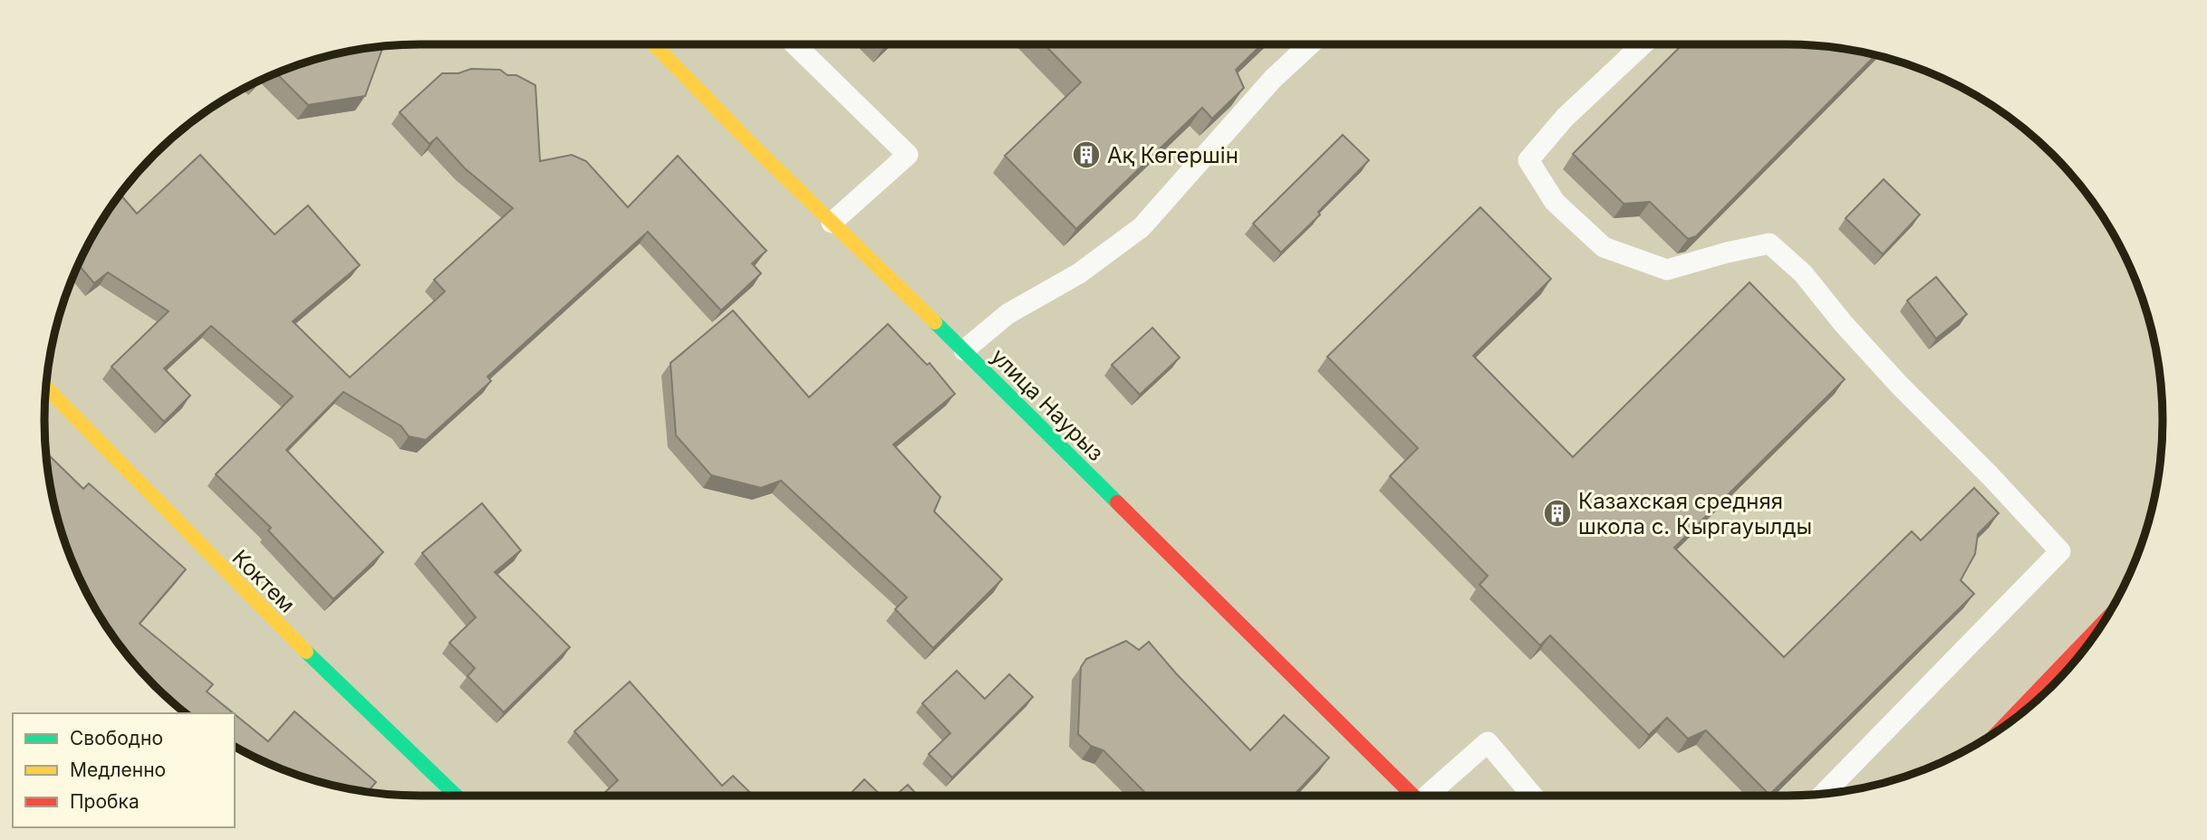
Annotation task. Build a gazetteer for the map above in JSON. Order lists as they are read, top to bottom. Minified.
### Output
{"streets":{"street":["улица Наурыз","Коктем"]},"places":{"building":["Ақ Көгершін","Казахская средняя школа с. Кыргауылды"]},"legend":["Свободно","Медленно","Пробка"]}
